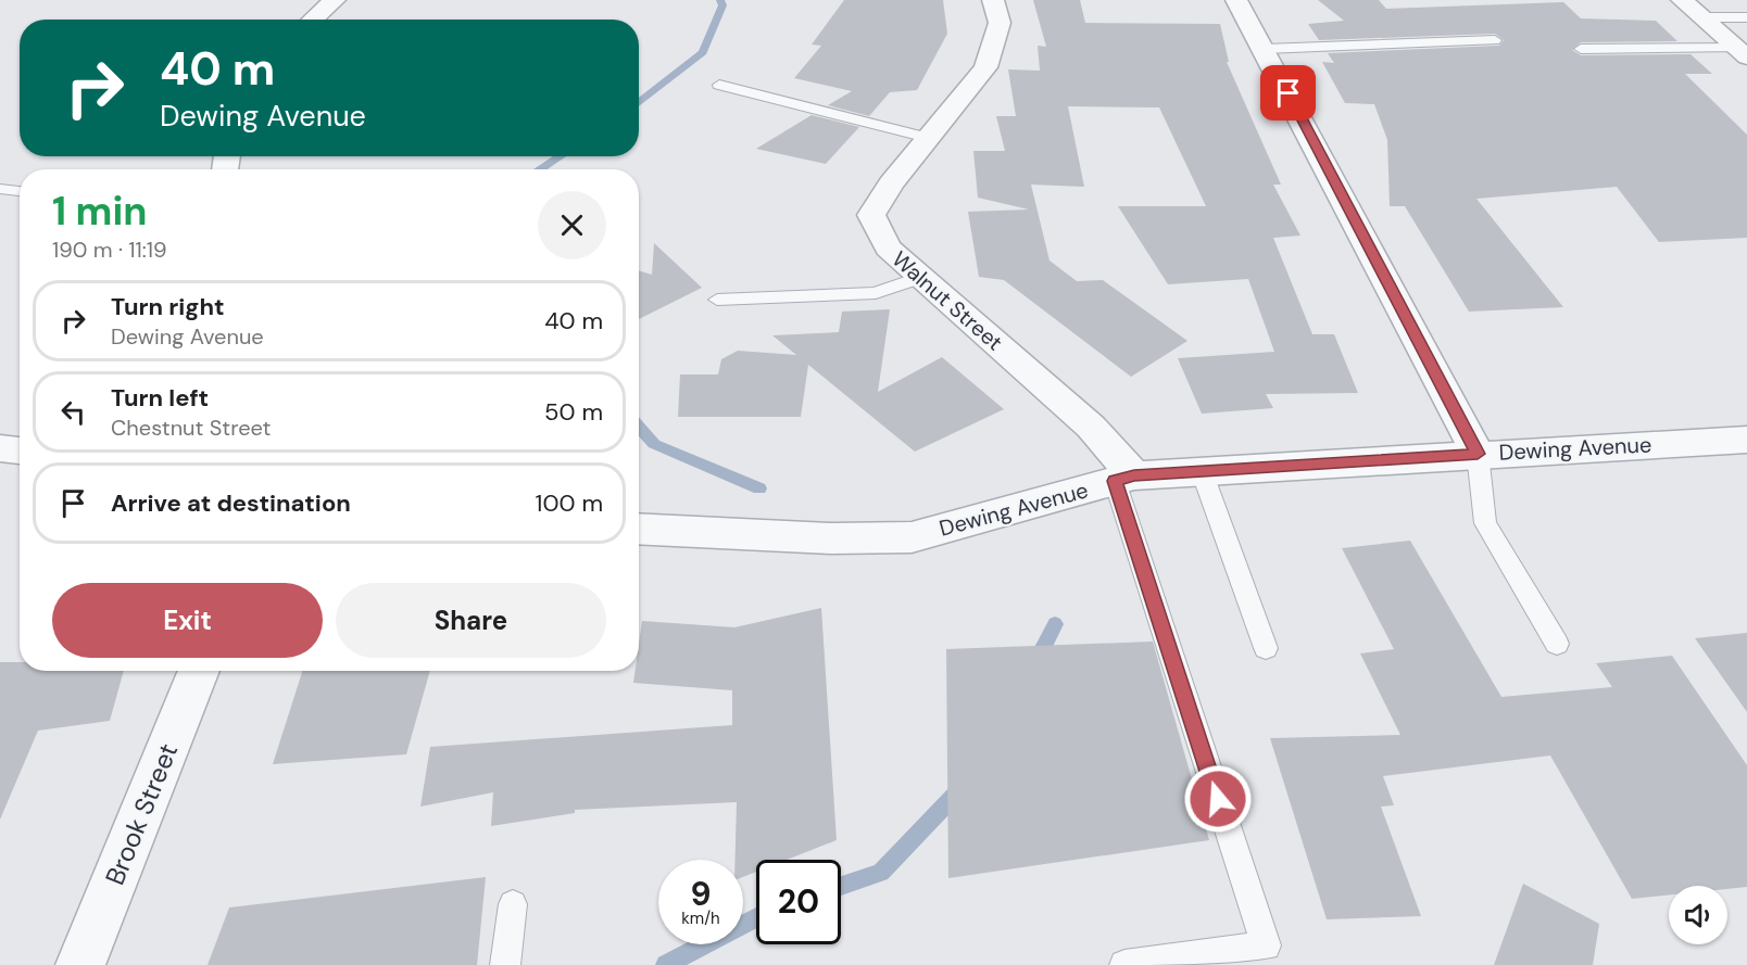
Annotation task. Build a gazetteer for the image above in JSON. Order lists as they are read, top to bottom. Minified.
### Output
{"streets":{"street":["Walnut Street","Dewing Avenue","Brook Street"]},"crossings":[["Walnut Street","Dewing Avenue"]],"page":{"turn":["40 m","Dewing Avenue"],"heading":["1 min","190 m · 11:19"],"list":[{"name":"Turn right","note":"Dewing Avenue","value":"40 m"},{"name":"Turn left","note":"Chestnut Street","value":"50 m"},{"name":"Arrive at destination","value":"100 m"}],"buttons":["Exit","Share"],"speed":"9 km/h","limit":"20"}}
